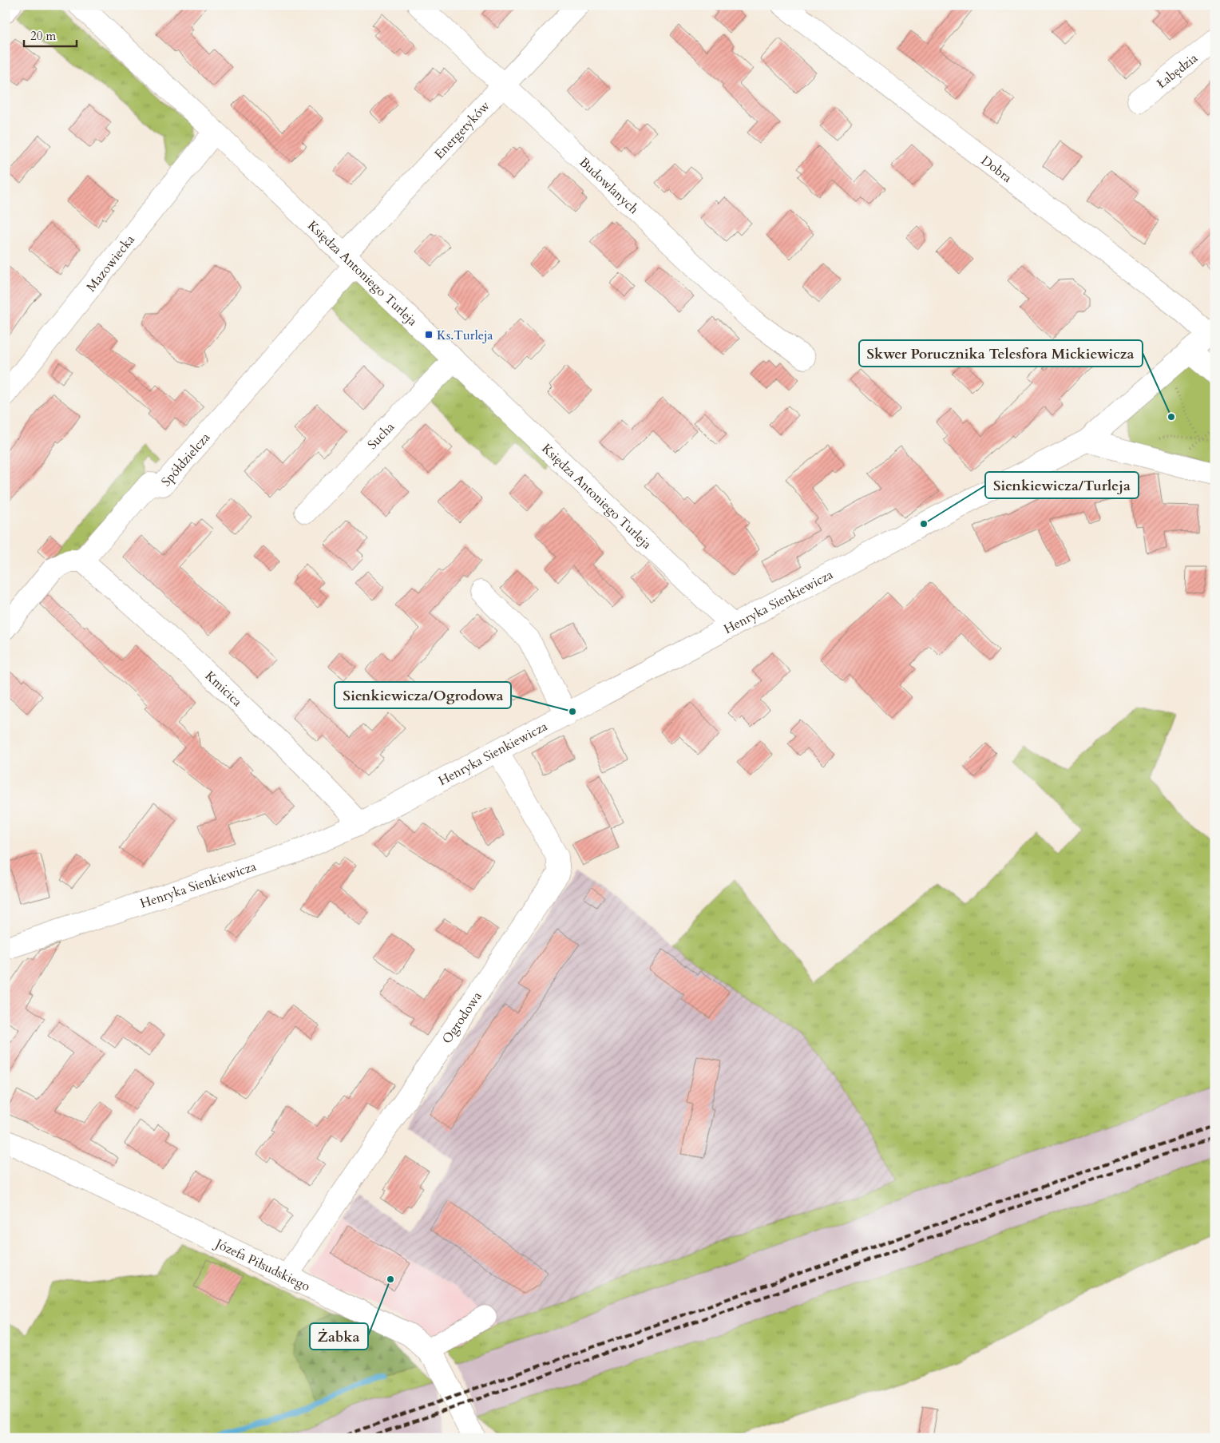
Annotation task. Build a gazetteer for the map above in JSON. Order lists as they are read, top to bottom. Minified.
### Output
{"streets":{"street":["Łabędzia","Energetyków","Dobra","Budowlanych","Mazowiecka","Księdza Antoniego Turleja","Sucha","Spółdzielcza","Henryka Sienkiewicza","Kmicica","Ogrodowa","Józefa Piłsudskiego"]},"crossings":[["Energetyków","Budowlanych"],["Energetyków","Księdza Antoniego Turleja"],["Energetyków","Spółdzielcza"],["Dobra","Henryka Sienkiewicza"],["Mazowiecka","Księdza Antoniego Turleja"],["Księdza Antoniego Turleja","Sucha"],["Księdza Antoniego Turleja","Spółdzielcza"],["Księdza Antoniego Turleja","Henryka Sienkiewicza"],["Spółdzielcza","Kmicica"],["Henryka Sienkiewicza","Kmicica"],["Henryka Sienkiewicza","Ogrodowa"],["Ogrodowa","Józefa Piłsudskiego"]],"places":{"transit":["Ks.Turleja"],"other":["Skwer Porucznika Telesfora Mickiewicza","Sienkiewicza/Turleja","Sienkiewicza/Ogrodowa","Żabka"]},"scale_bar":"20 m"}
